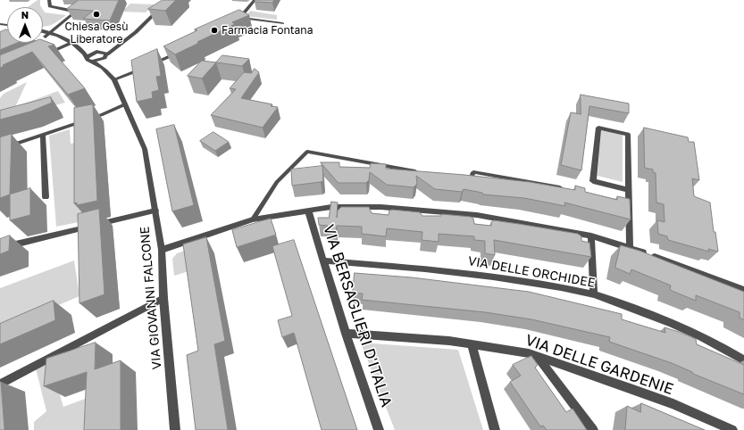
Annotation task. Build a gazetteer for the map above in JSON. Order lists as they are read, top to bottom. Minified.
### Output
{"streets":{"street":["VIA DELLE ORCHIDEE","VIA GIOVANNI FALCONE","VIA BERSAGLIERI D'ITALIA","VIA DELLE GARDENIE"]},"crossings":[["VIA DELLE ORCHIDEE","VIA BERSAGLIERI D'ITALIA"],["VIA BERSAGLIERI D'ITALIA","VIA DELLE GARDENIE"]],"places":["Chiesa Gesù Liberatore","Farmacia Fontana"],"north":"top"}
